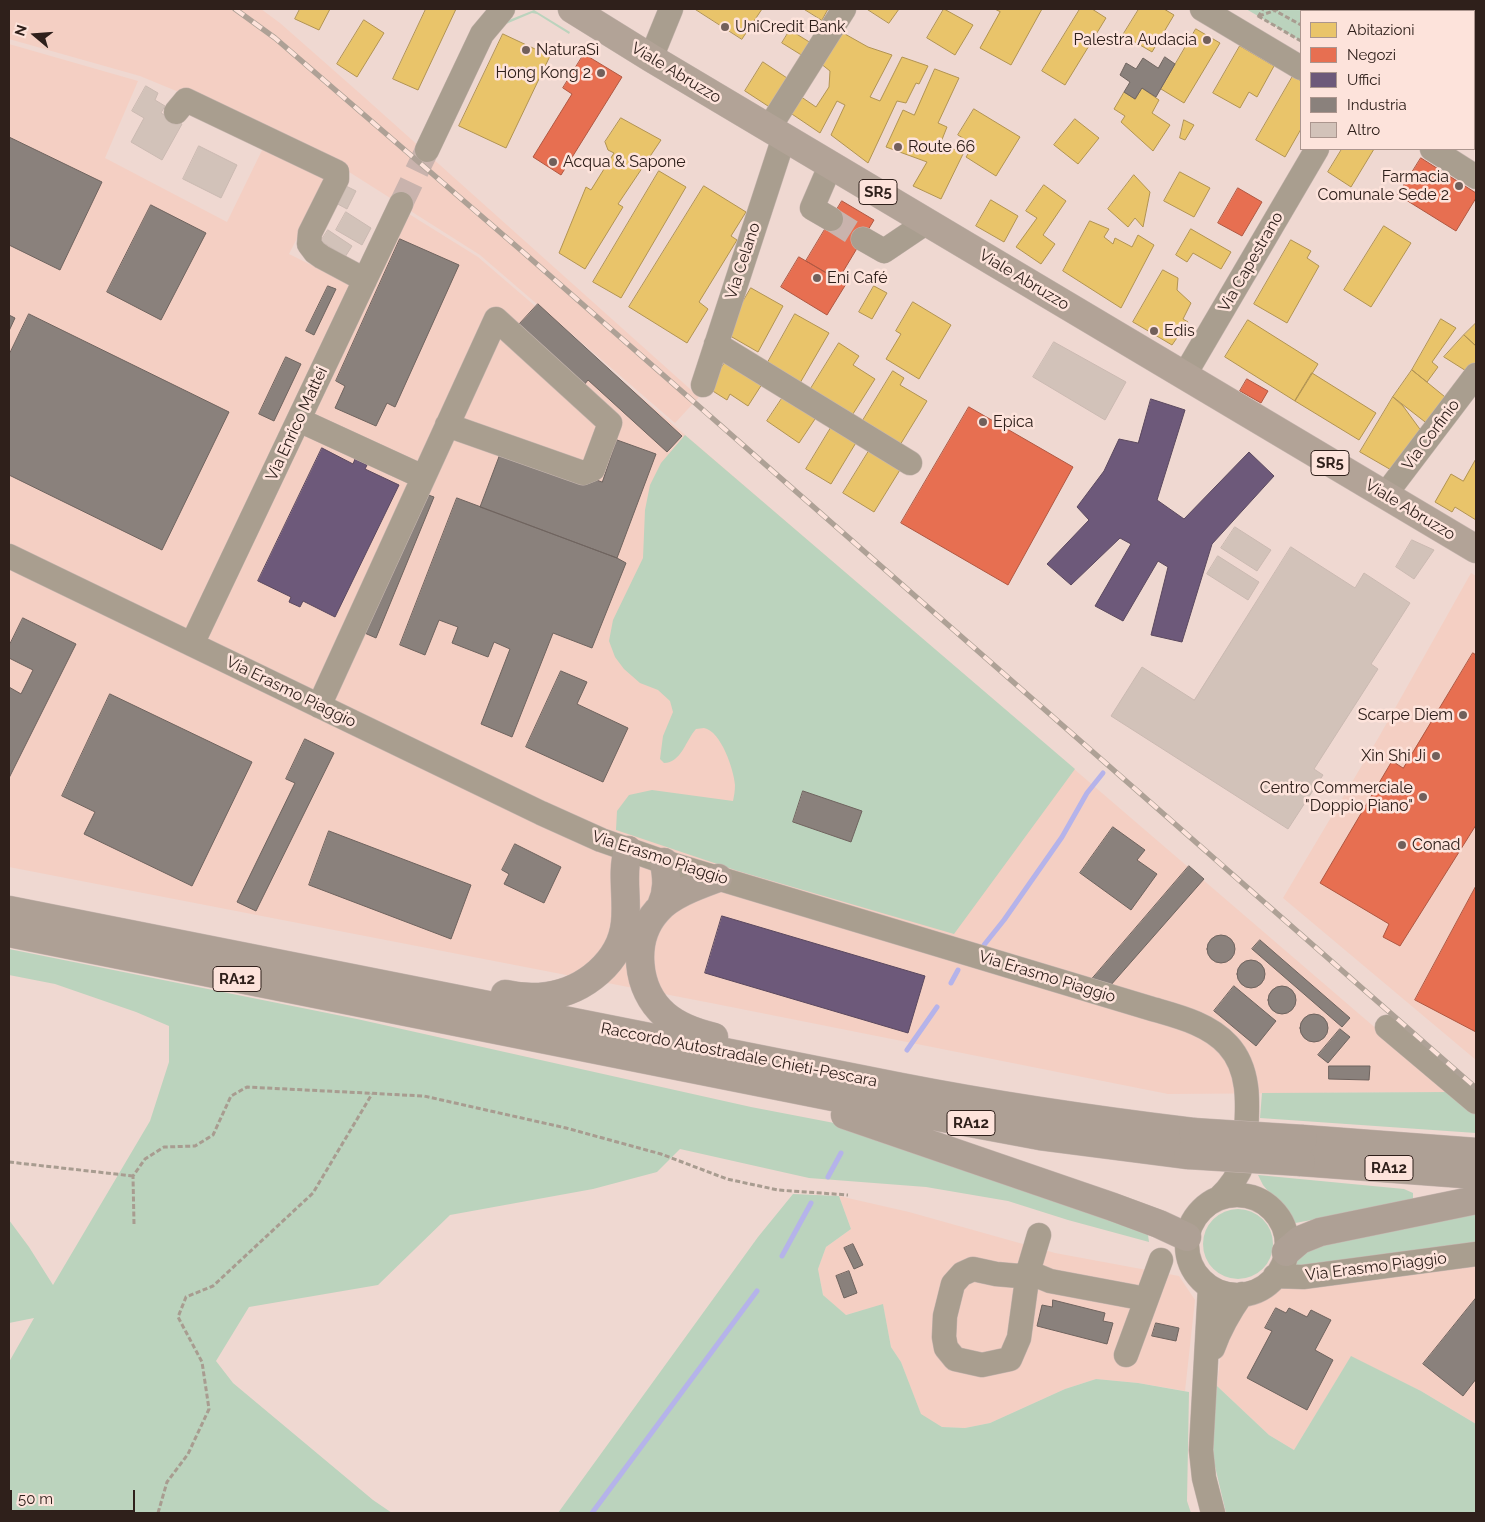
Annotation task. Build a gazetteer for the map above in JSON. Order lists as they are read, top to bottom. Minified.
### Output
{"streets":{"highway":["RA12","Raccordo Autostradale Chieti-Pescara"],"main road":["Viale Abruzzo","SR5"],"street":["Via Celano","Via Capestrano","Via Enrico Mattei","Via Corfinio","Via Erasmo Piaggio"]},"crossings":[["Viale Abruzzo","Via Celano"],["Viale Abruzzo","Via Capestrano"],["Viale Abruzzo","Via Corfinio"],["Via Enrico Mattei","Via Erasmo Piaggio"]],"places":["UniCredit Bank","Palestra Audacia","NaturaSì","Hong Kong 2","Route 66","Acqua & Sapone","Farmacia Comunale Sede 2","Eni Café","Edis","Epica","Scarpe Diem","Xin Shi Ji","Centro Commerciale \"Doppio Piano\"","Conad"],"legend":["Abitazioni","Negozi","Uffici","Industria","Altro"],"scale_bar":"50 m","north":"left"}
